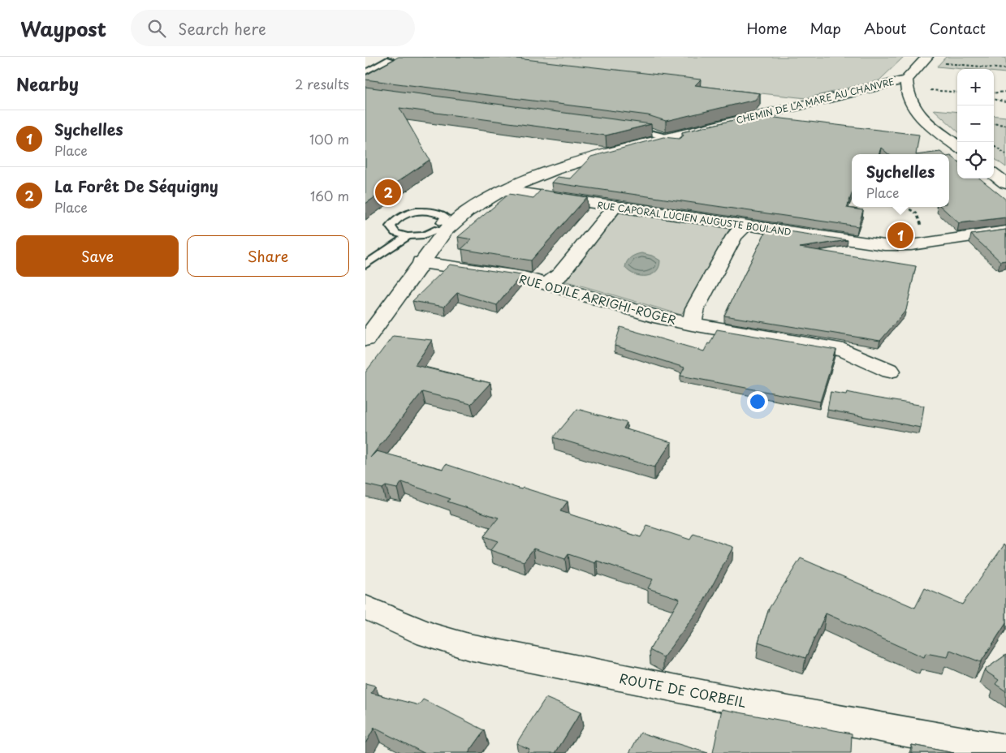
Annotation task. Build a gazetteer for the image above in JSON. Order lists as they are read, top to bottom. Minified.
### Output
{"streets":{"street":["CHEMIN DE LA MARE AU CHANVRE","RUE CAPORAL LUCIEN AUGUSTE BOULAND","RUE ODILE ARRIGHI-ROGER","ROUTE DE CORBEIL"]},"crossings":[["CHEMIN DE LA MARE AU CHANVRE","RUE CAPORAL LUCIEN AUGUSTE BOULAND"],["CHEMIN DE LA MARE AU CHANVRE","RUE ODILE ARRIGHI-ROGER"]],"page":{"header":"Waypost","search":"Search here","nav":["Home","Map","About","Contact"],"heading":["Nearby","2 results"],"map_buttons":["+","−"],"list":[{"mark":"1","name":"Sychelles","note":"Place","value":"100 m"},{"mark":"2","name":"La Forêt De Séquigny","note":"Place","value":"160 m"}],"popup":["Sychelles","Place"],"pins":["2","1"],"buttons":["Save","Share"]}}
